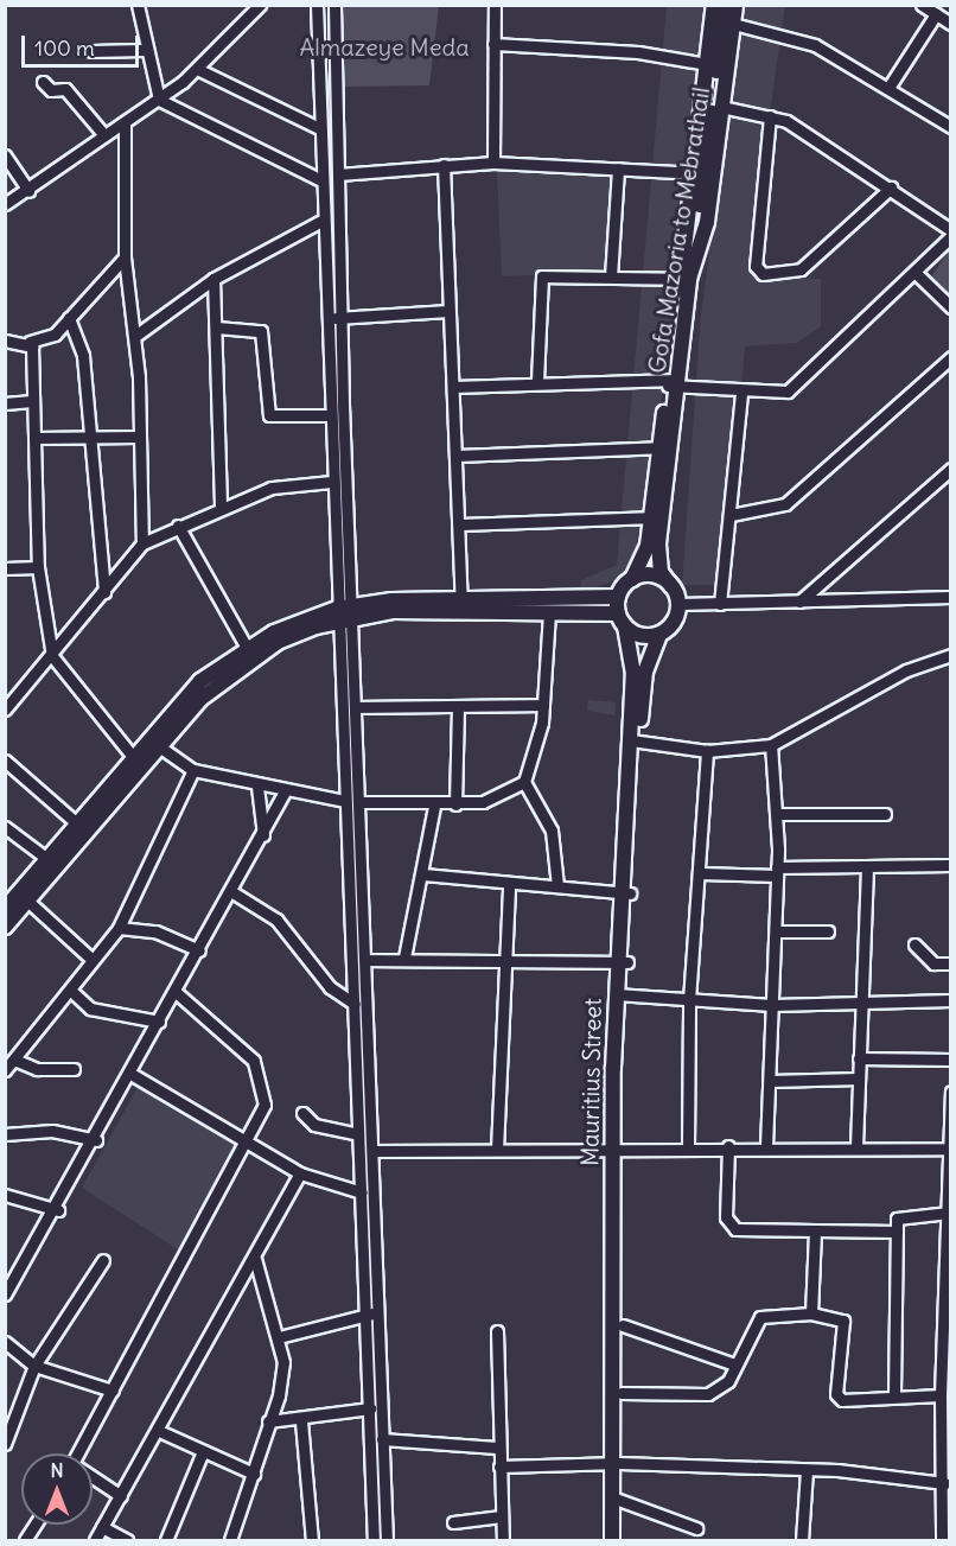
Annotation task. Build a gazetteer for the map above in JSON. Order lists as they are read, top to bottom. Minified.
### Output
{"streets":{"main road":["Gofa Mazoria to Mebrathail","Mauritius Street"]},"crossings":[["Gofa Mazoria to Mebrathail","Mauritius Street"]],"parks":["Almazeye Meda"],"scale_bar":"100 m","north":"top"}
